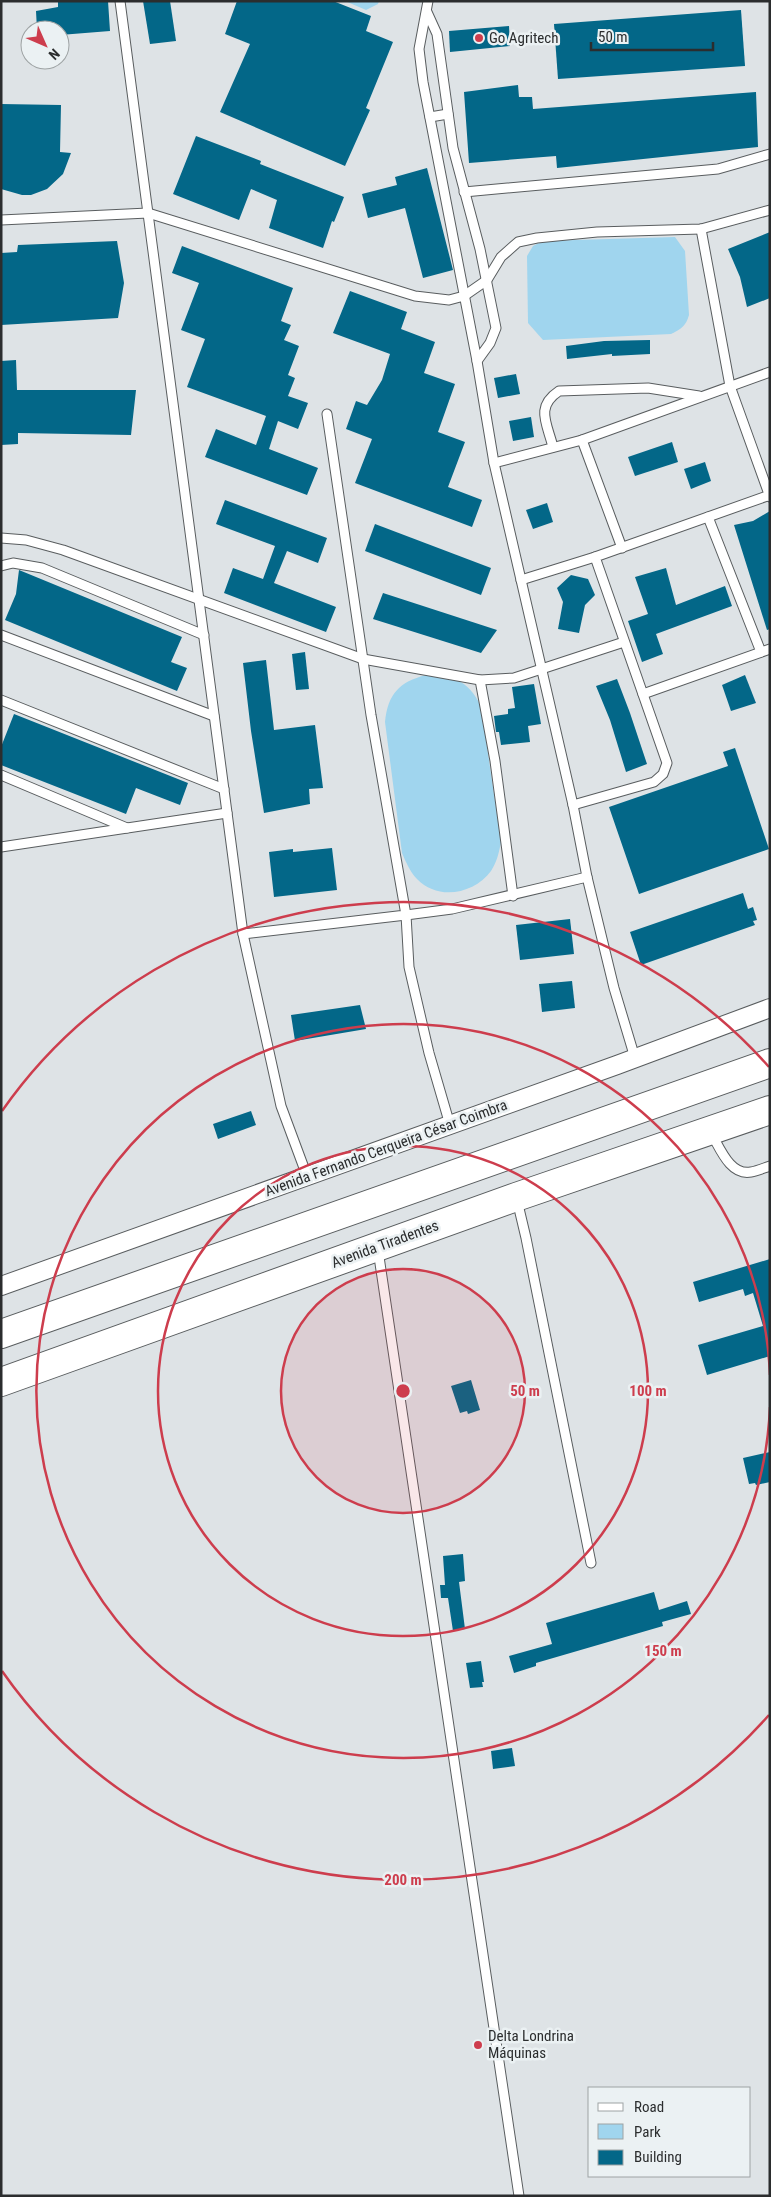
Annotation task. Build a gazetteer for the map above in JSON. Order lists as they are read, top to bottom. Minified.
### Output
{"streets":{"highway":["Avenida Tiradentes"],"street":["Avenida Fernando Cerqueira César Coimbra"]},"places":["Go Agritech","Delta Londrina Máquinas"],"legend":["Road","Park","Building"],"scale_bar":"50 m","north":"bottom right","rings":["50 m","100 m","150 m","200 m"]}
